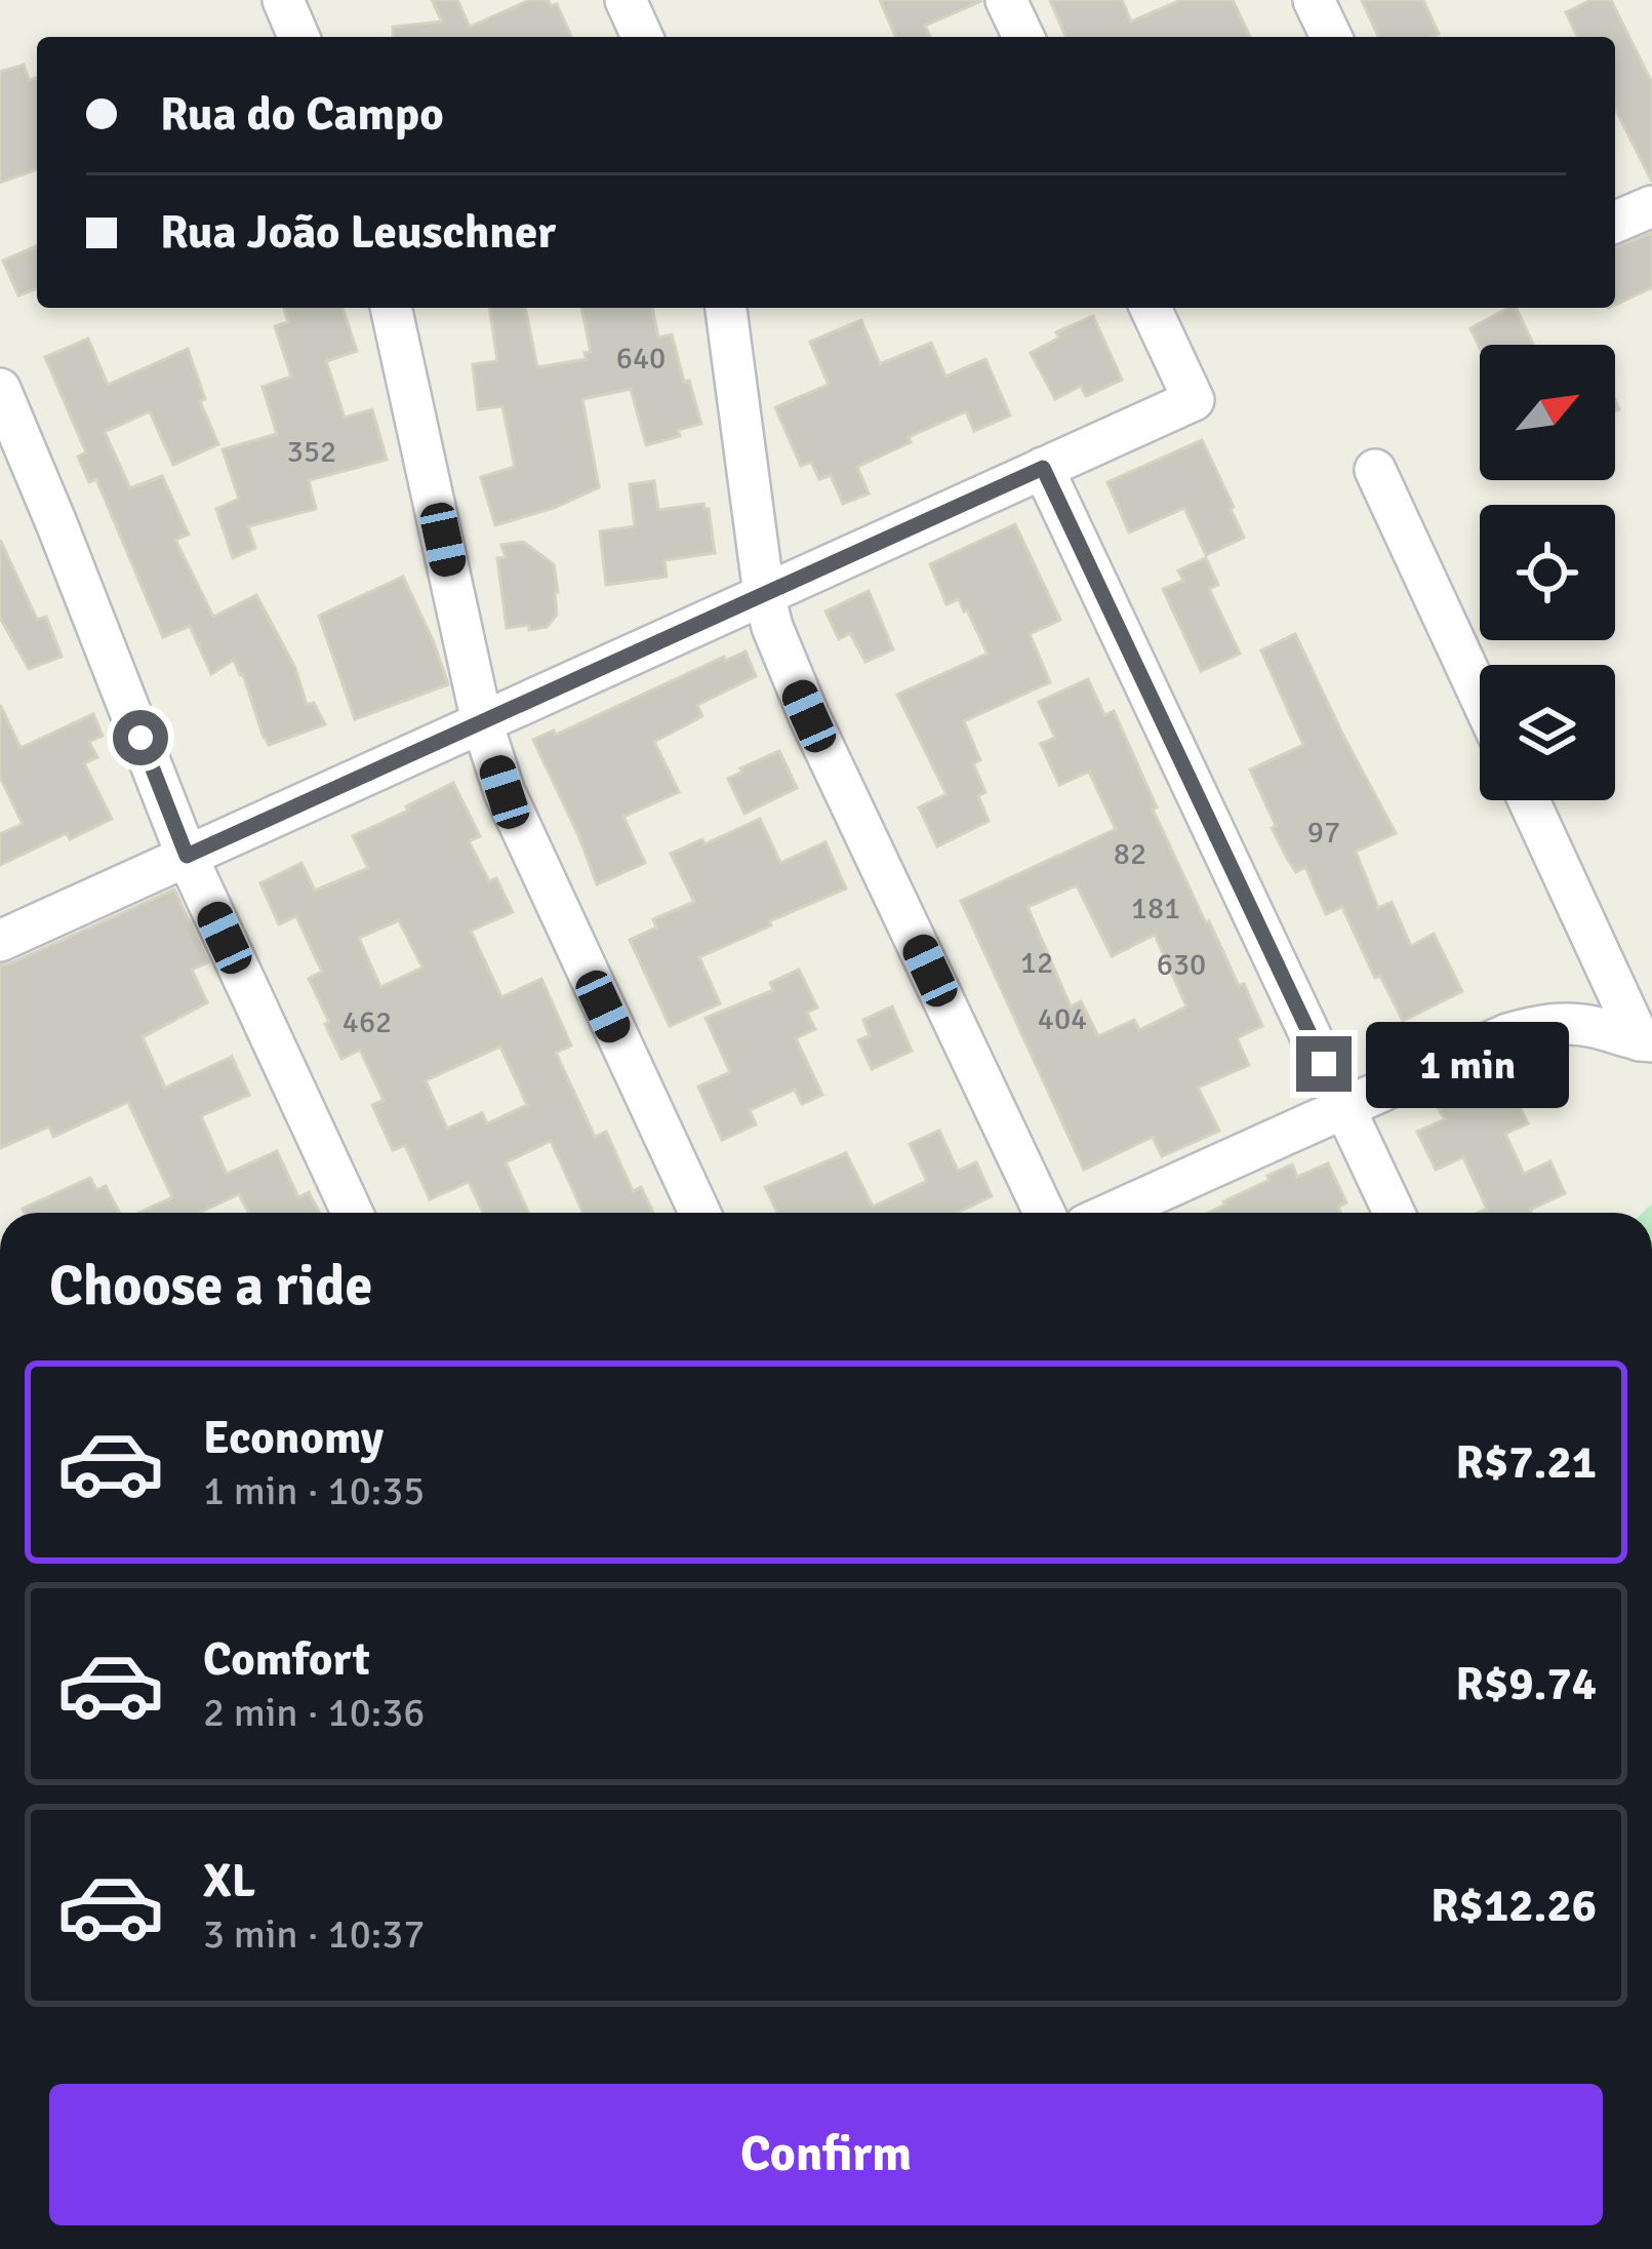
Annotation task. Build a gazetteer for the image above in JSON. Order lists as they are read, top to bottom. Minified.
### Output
{"house_numbers":["640","352","97","82","181","12","630","404","462"],"north":"top right","page":{"banner":["Rua do Campo","Rua João Leuschner"],"bubble":"1 min","heading":"Choose a ride","list":[{"name":"Economy","note":"1 min · 10:35","value":"R$7.21"},{"name":"Comfort","note":"2 min · 10:36","value":"R$9.74"},{"name":"XL","note":"3 min · 10:37","value":"R$12.26"}],"buttons":"Confirm"}}
